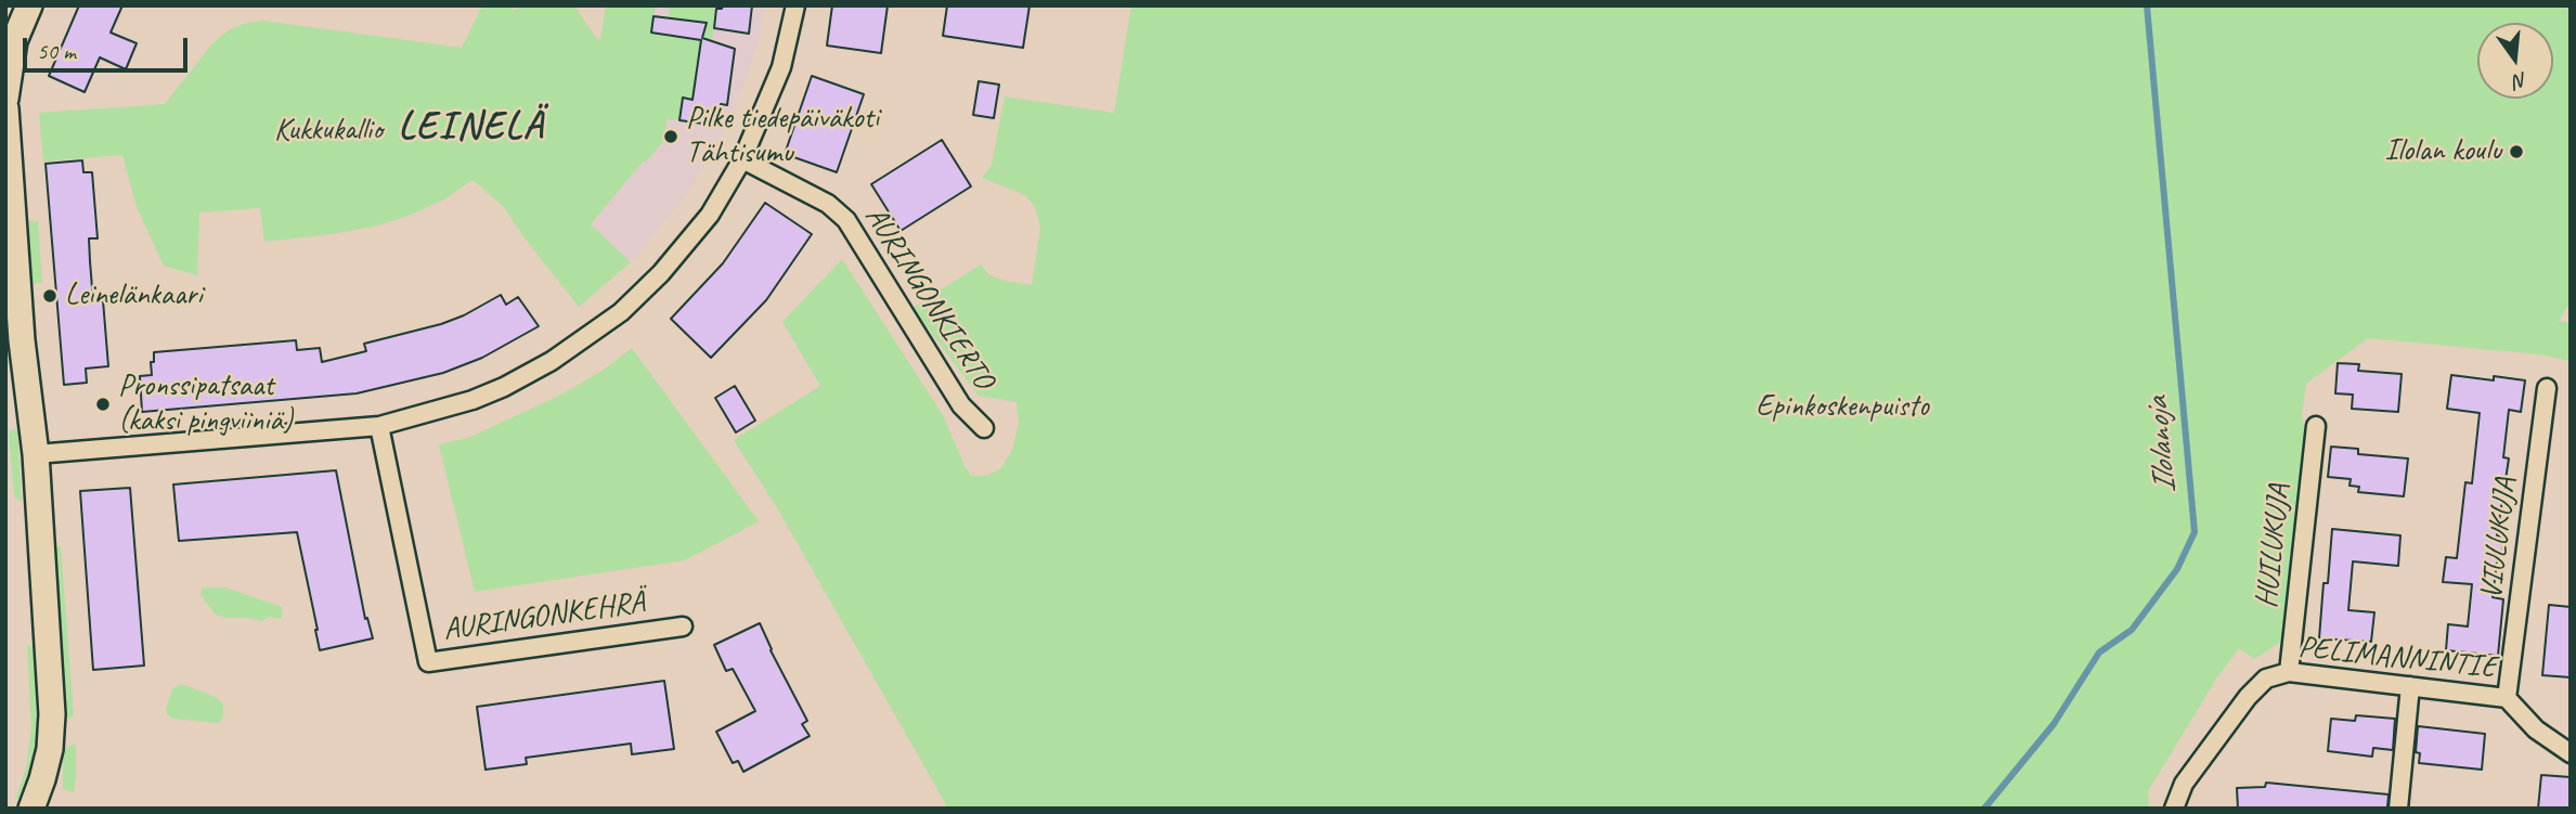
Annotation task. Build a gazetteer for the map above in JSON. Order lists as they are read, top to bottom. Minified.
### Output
{"streets":{"street":["AURINGONKIERTO","VIULUKUJA","HUILUKUJA","AURINGONKEHRÄ","PELIMANNINTIE"]},"crossings":[["VIULUKUJA","PELIMANNINTIE"],["HUILUKUJA","PELIMANNINTIE"]],"districts":["LEINELÄ"],"water":["Ilolanoja"],"parks":["Kukkukallio","Epinkoskenpuisto"],"places":["Pilke tiedepäiväkoti Tähtisumu","Ilolan koulu","Leinelänkaari","Pronssipatsaat (kaksi pingviiniä)"],"scale_bar":"50 m","north":"bottom"}
